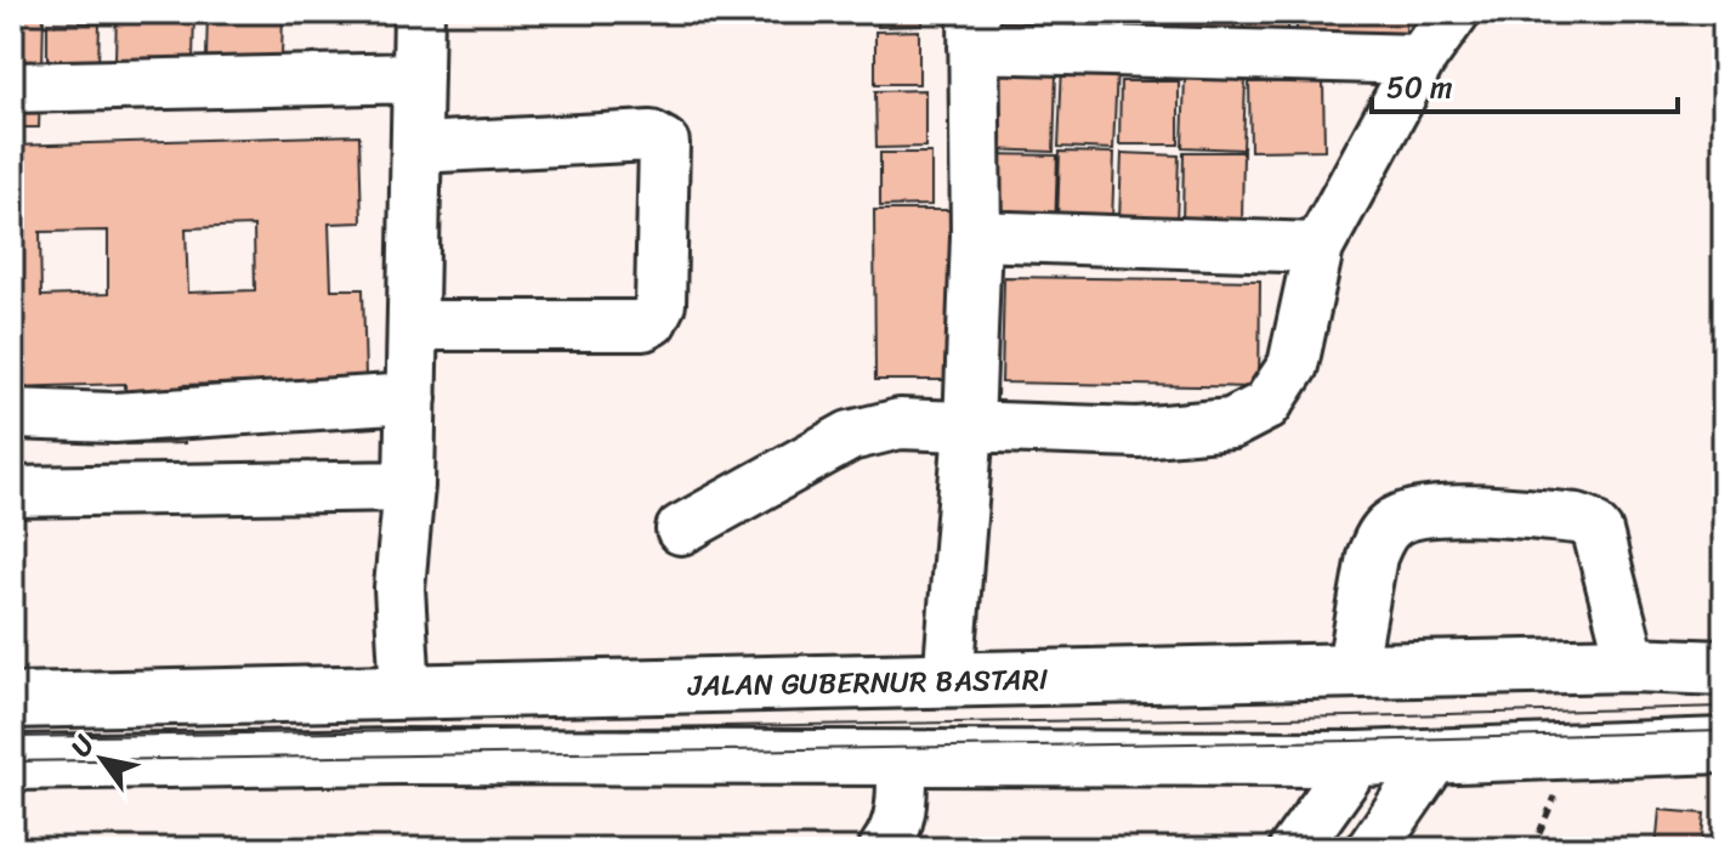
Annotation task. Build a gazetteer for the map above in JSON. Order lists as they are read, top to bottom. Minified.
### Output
{"streets":{"highway":["JALAN GUBERNUR BASTARI"]},"scale_bar":"50 m","north":"top left"}
